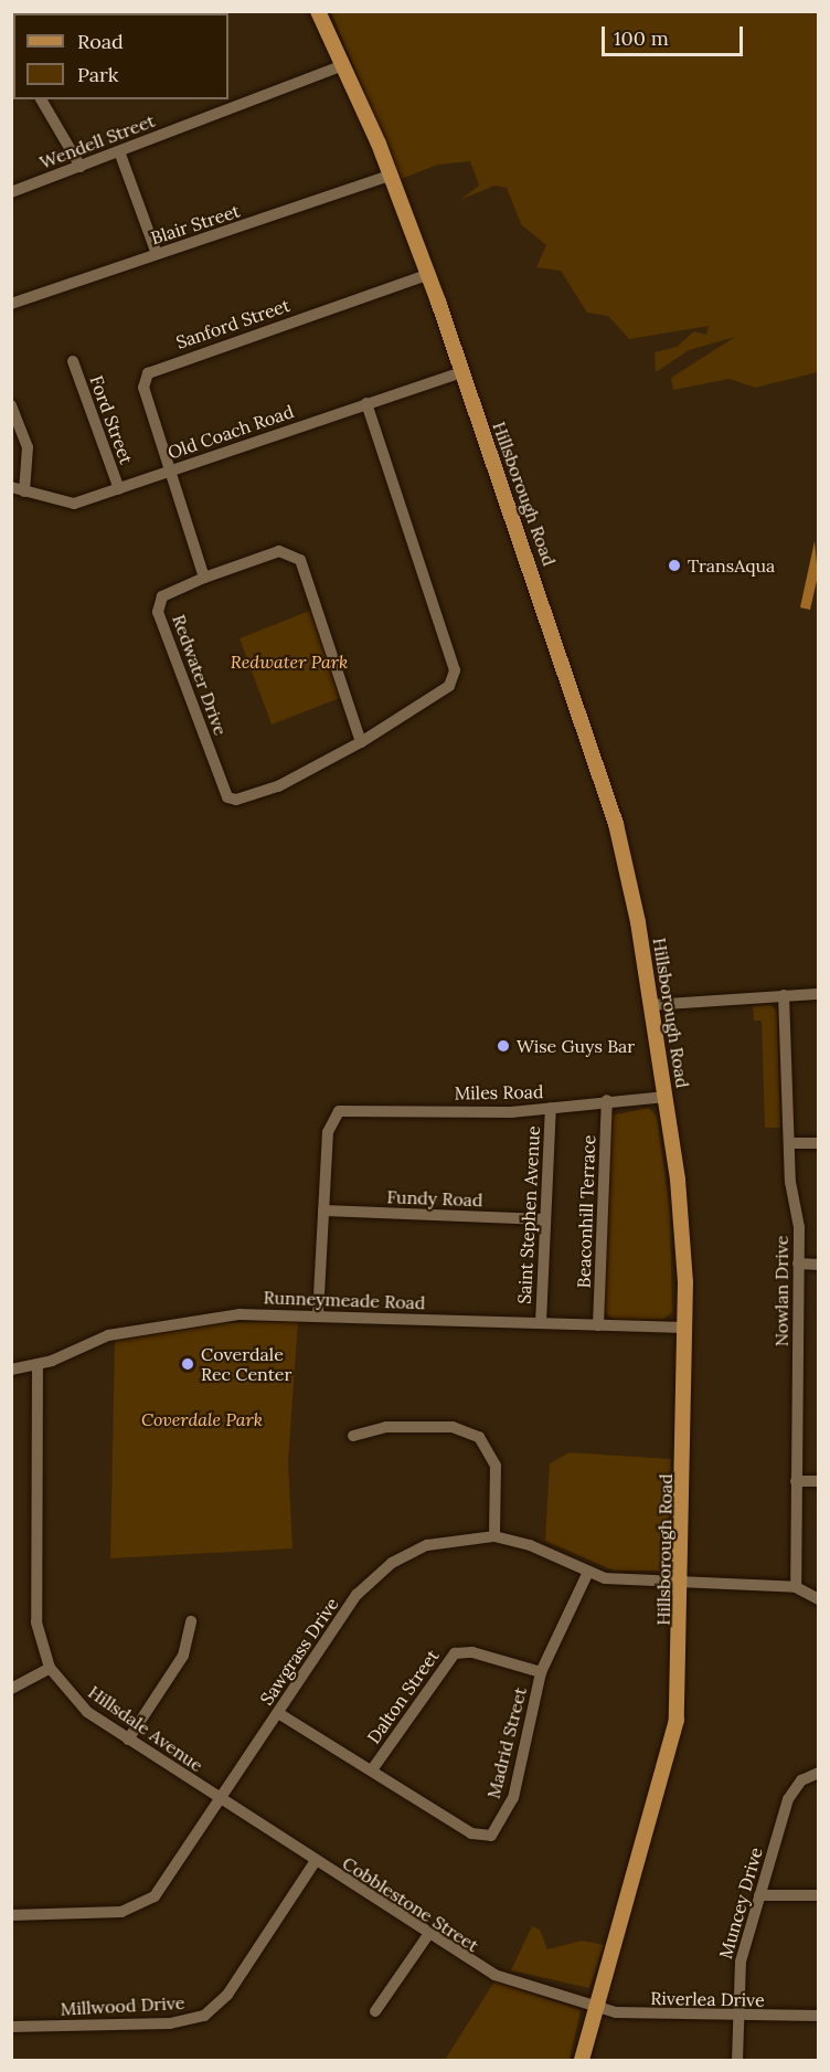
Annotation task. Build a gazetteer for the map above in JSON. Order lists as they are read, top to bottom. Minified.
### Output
{"streets":{"main road":["Hillsborough Road"],"street":["Wendell Street","Blair Street","Sanford Street","Ford Street","Old Coach Road","Redwater Drive","Miles Road","Fundy Road","Beaconhill Terrace","Saint Stephen Avenue","Nowlan Drive","Runneymeade Road","Sawgrass Drive","Dalton Street","Hillsdale Avenue","Madrid Street","Muncey Drive","Cobblestone Street","Riverlea Drive","Millwood Drive"]},"crossings":[["Wendell Street","Hillsborough Road"],["Blair Street","Hillsborough Road"],["Sanford Street","Old Coach Road"],["Sanford Street","Hillsborough Road"],["Ford Street","Old Coach Road"],["Old Coach Road","Hillsborough Road"],["Old Coach Road","Redwater Drive"],["Hillsborough Road","Miles Road"],["Hillsborough Road","Runneymeade Road"],["Hillsborough Road","Sawgrass Drive"],["Hillsborough Road","Cobblestone Street"],["Hillsborough Road","Riverlea Drive"],["Miles Road","Fundy Road"],["Miles Road","Beaconhill Terrace"],["Miles Road","Saint Stephen Avenue"],["Fundy Road","Saint Stephen Avenue"],["Beaconhill Terrace","Runneymeade Road"],["Saint Stephen Avenue","Runneymeade Road"],["Nowlan Drive","Sawgrass Drive"],["Runneymeade Road","Hillsdale Avenue"],["Sawgrass Drive","Hillsdale Avenue"],["Sawgrass Drive","Madrid Street"],["Sawgrass Drive","Cobblestone Street"],["Dalton Street","Madrid Street"],["Hillsdale Avenue","Cobblestone Street"],["Muncey Drive","Riverlea Drive"],["Cobblestone Street","Riverlea Drive"],["Cobblestone Street","Millwood Drive"]],"parks":["Redwater Park","Coverdale Park"],"places":["TransAqua","Wise Guys Bar","Coverdale Rec Center"],"legend":["Road","Park"],"scale_bar":"100 m"}
